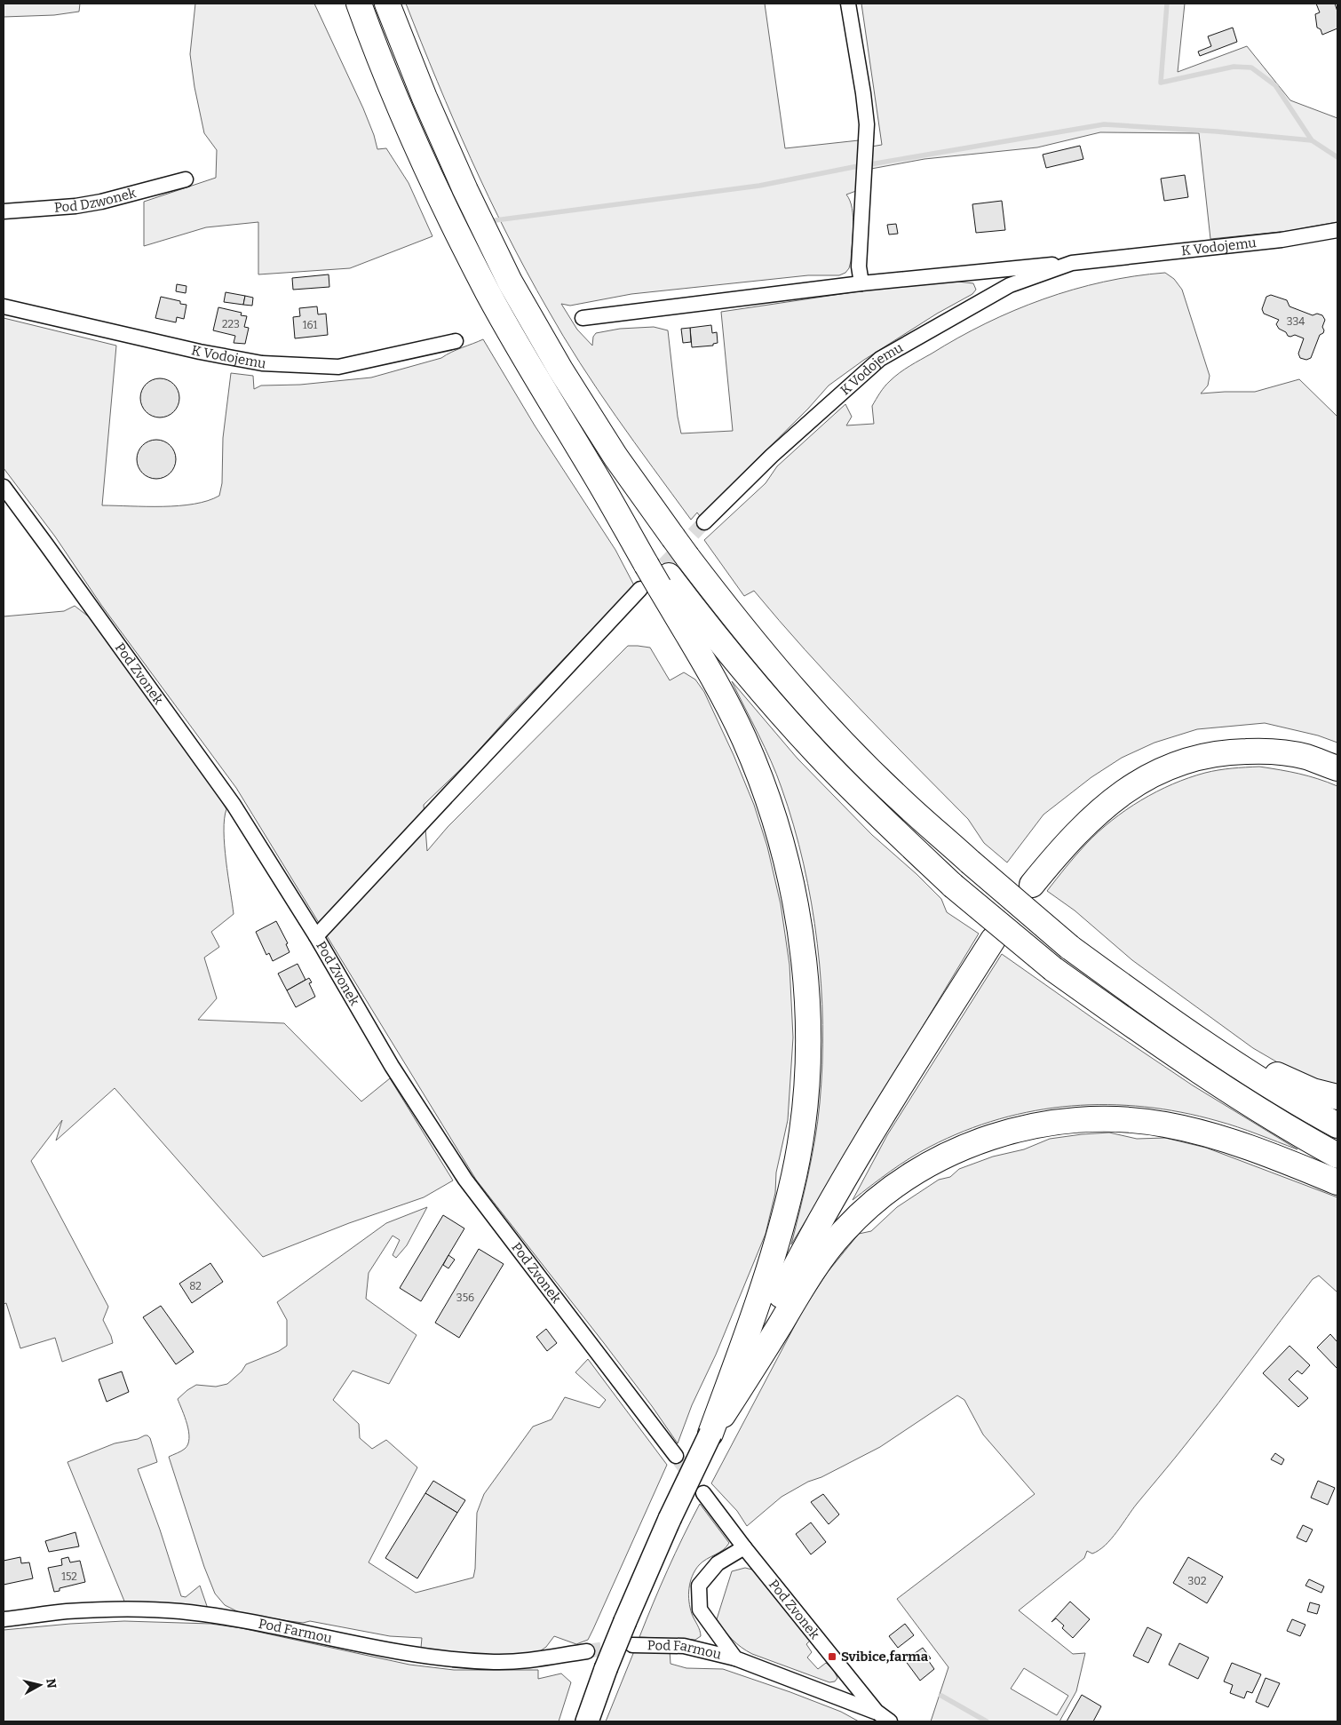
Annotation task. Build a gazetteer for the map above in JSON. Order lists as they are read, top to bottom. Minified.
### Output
{"streets":{"street":["Pod Dzwonek","K Vodojemu","Pod Zvonek","Pod Farmou"]},"crossings":[["Pod Zvonek","Pod Farmou"]],"places":{"transit":["Svibice,farma"]},"house_numbers":["334","223","161","82","356","152","302"],"north":"right"}
